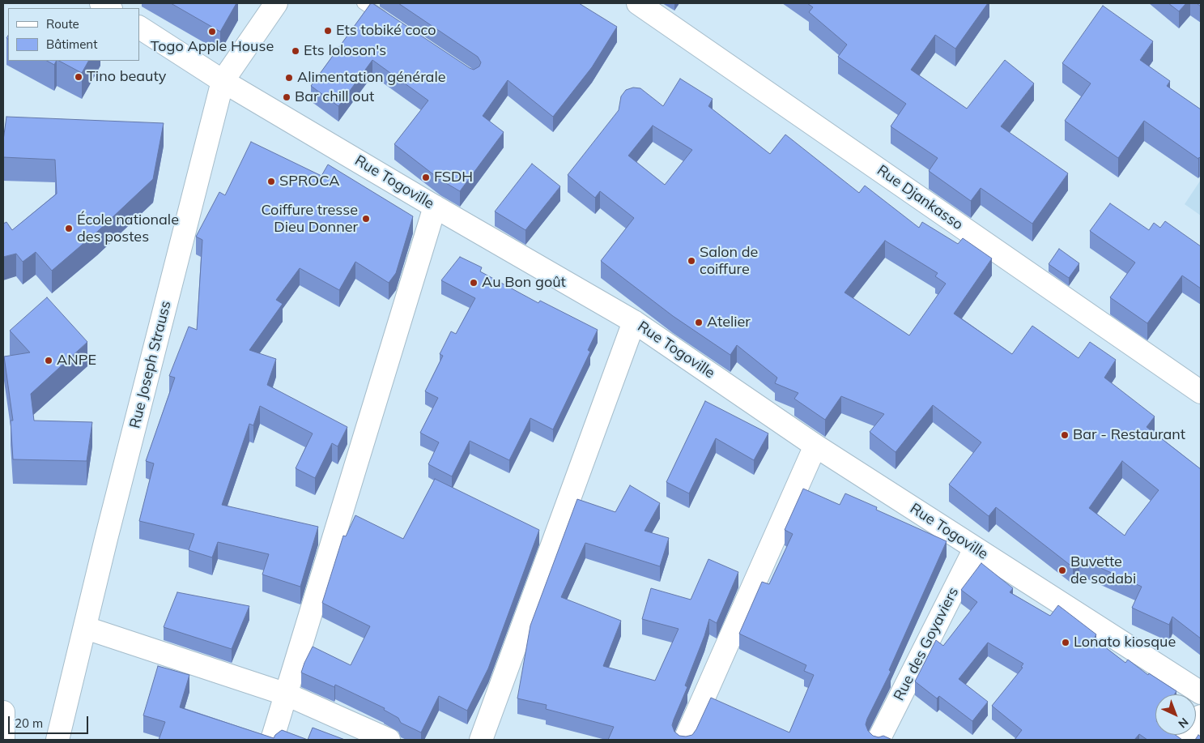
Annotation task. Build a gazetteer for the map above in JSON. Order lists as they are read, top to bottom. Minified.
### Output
{"streets":{"main road":["Rue Togoville","Rue Djankasso","Rue Joseph Strauss","Rue des Goyaviers"]},"crossings":[["Rue Togoville","Rue Joseph Strauss"],["Rue Togoville","Rue des Goyaviers"]],"places":["Ets tobiké coco","Togo Apple House","Ets loloson's","Tino beauty","Alimentation générale","Bar chill out","FSDH","SPROCA","Coiffure tresse Dieu Donner","École nationale des postes","Salon de coiffure","Au Bon goût","Atelier","ANPE","Bar - Restaurant","Buvette de sodabi","Lonato kiosque"],"legend":["Route","Bâtiment"],"scale_bar":"20 m","north":"bottom right"}
